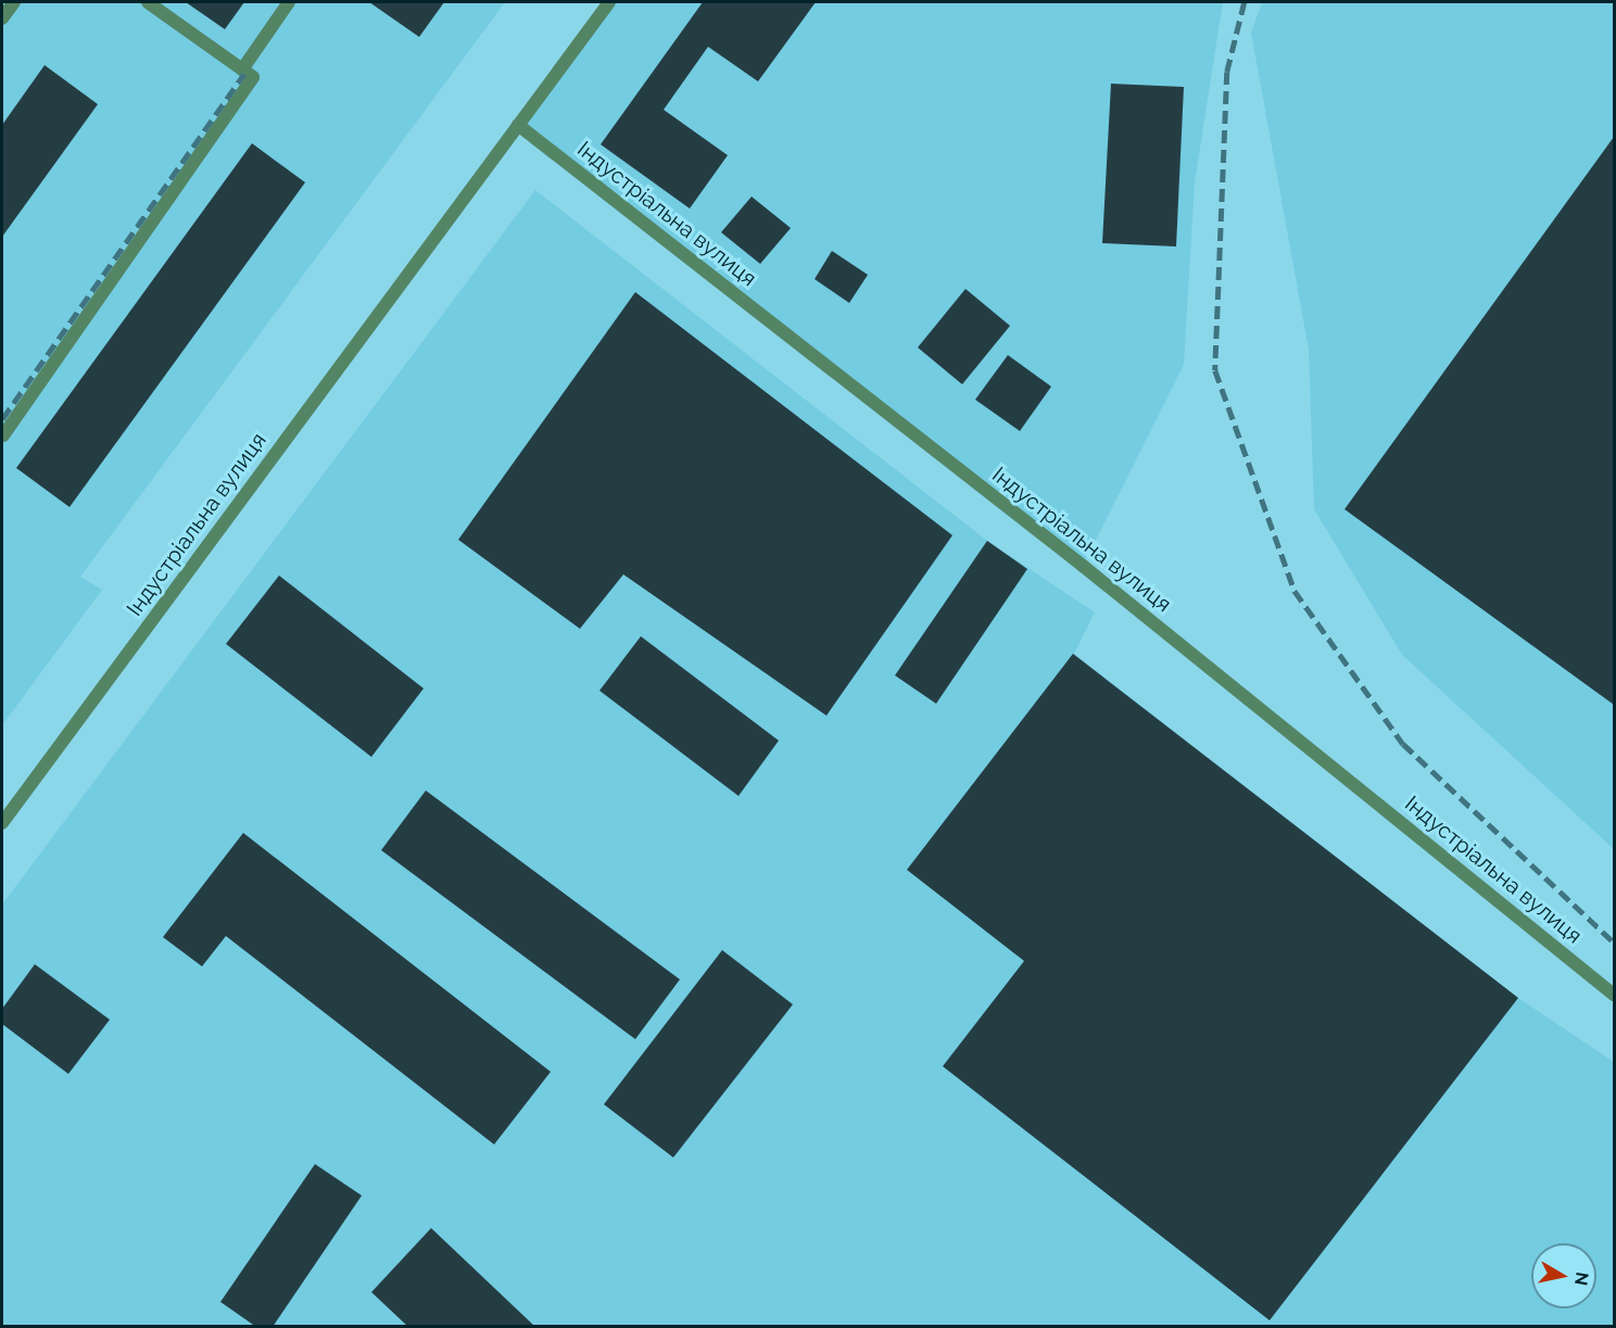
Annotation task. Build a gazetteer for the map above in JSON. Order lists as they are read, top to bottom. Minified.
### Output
{"streets":{"street":["Індустріальна вулиця"]},"north":"right"}
